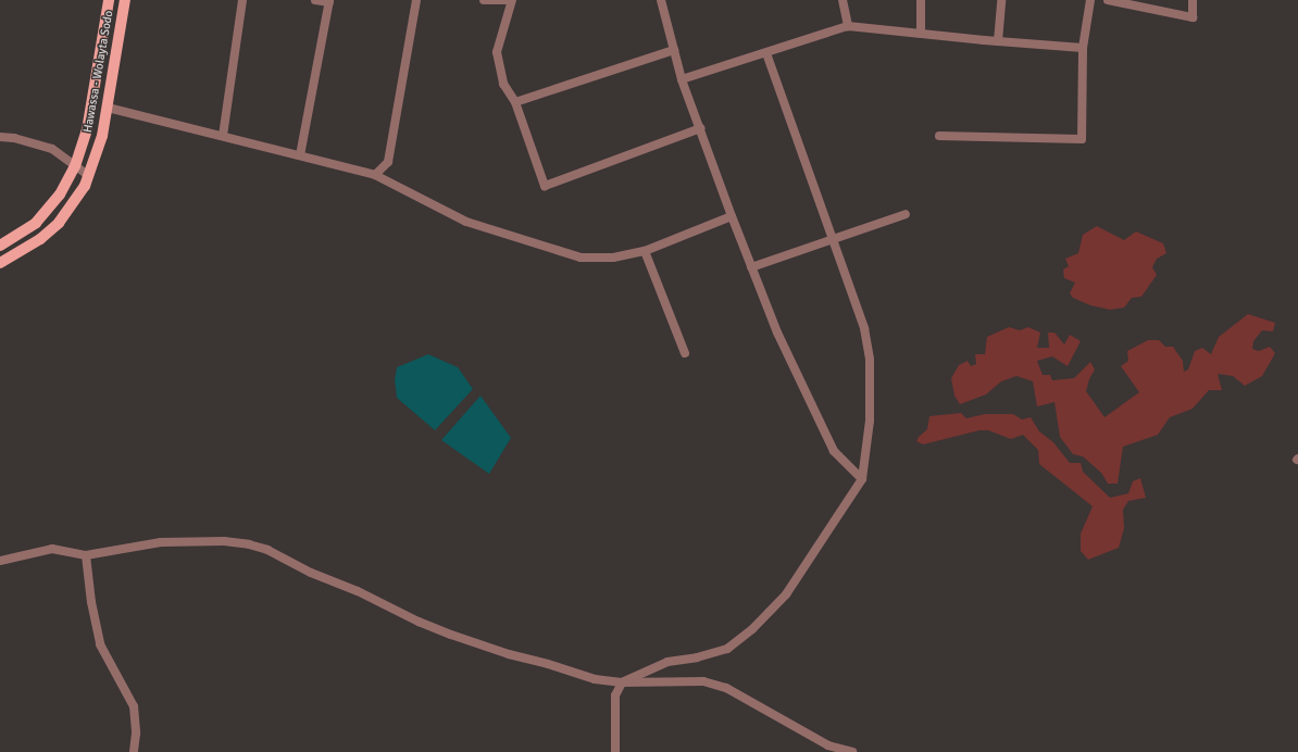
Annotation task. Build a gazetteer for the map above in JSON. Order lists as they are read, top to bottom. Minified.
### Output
{"streets":{"main road":["Hawassa - Wolayta Sodo"]}}
